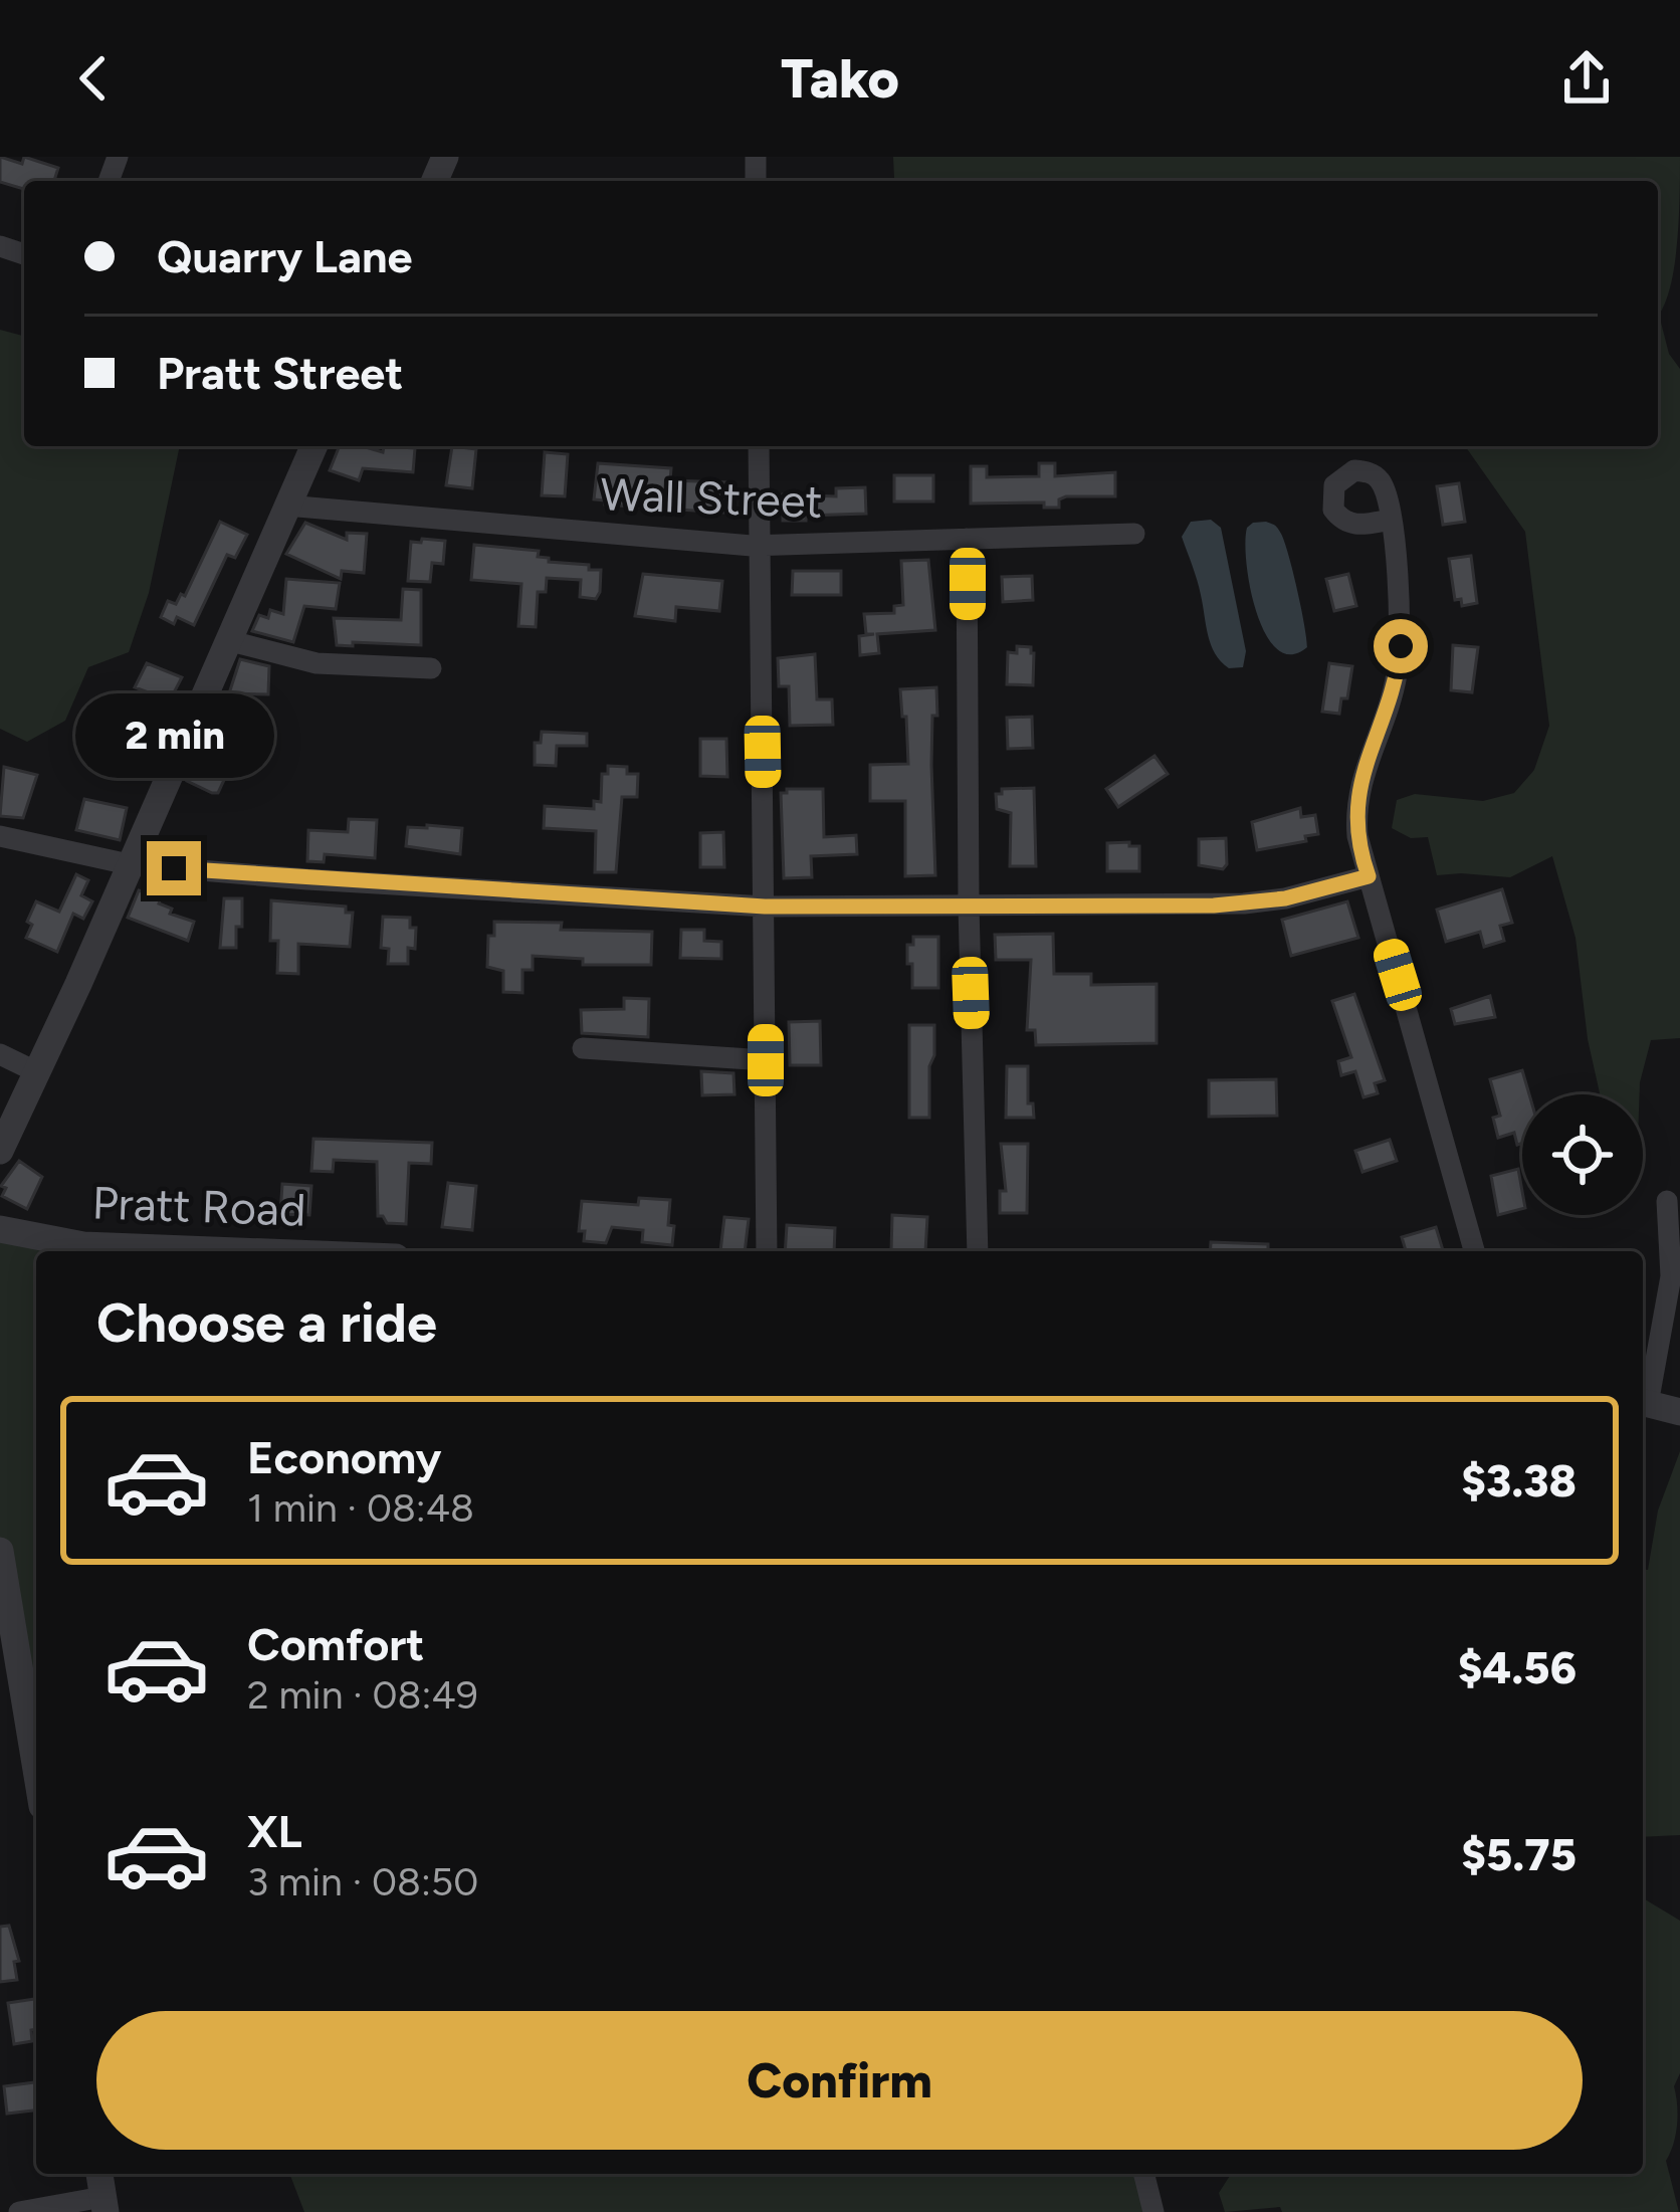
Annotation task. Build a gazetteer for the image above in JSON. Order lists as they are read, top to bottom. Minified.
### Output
{"streets":{"street":["Wall Street","Pratt Road"]},"page":{"header":"Tako","banner":["Quarry Lane","Pratt Street"],"bubble":"2 min","heading":"Choose a ride","list":[{"name":"Economy","note":"1 min · 08:48","value":"$3.38"},{"name":"Comfort","note":"2 min · 08:49","value":"$4.56"},{"name":"XL","note":"3 min · 08:50","value":"$5.75"}],"buttons":"Confirm"}}
